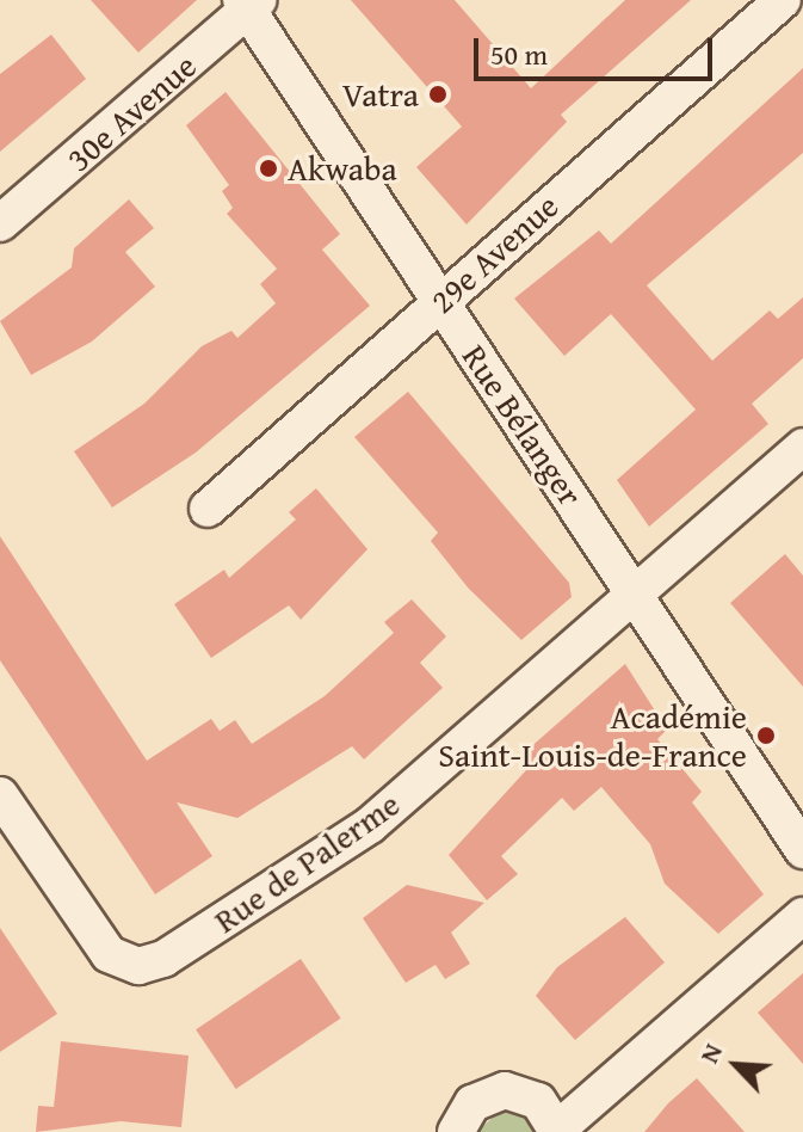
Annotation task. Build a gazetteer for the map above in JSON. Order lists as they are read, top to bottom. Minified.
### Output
{"streets":{"street":["30e Avenue","29e Avenue","Rue Bélanger","Rue de Palerme"]},"crossings":[["30e Avenue","Rue Bélanger"],["29e Avenue","Rue Bélanger"],["Rue Bélanger","Rue de Palerme"]],"places":["Vatra","Akwaba","Académie Saint-Louis-de-France"],"scale_bar":"50 m","north":"top left"}
